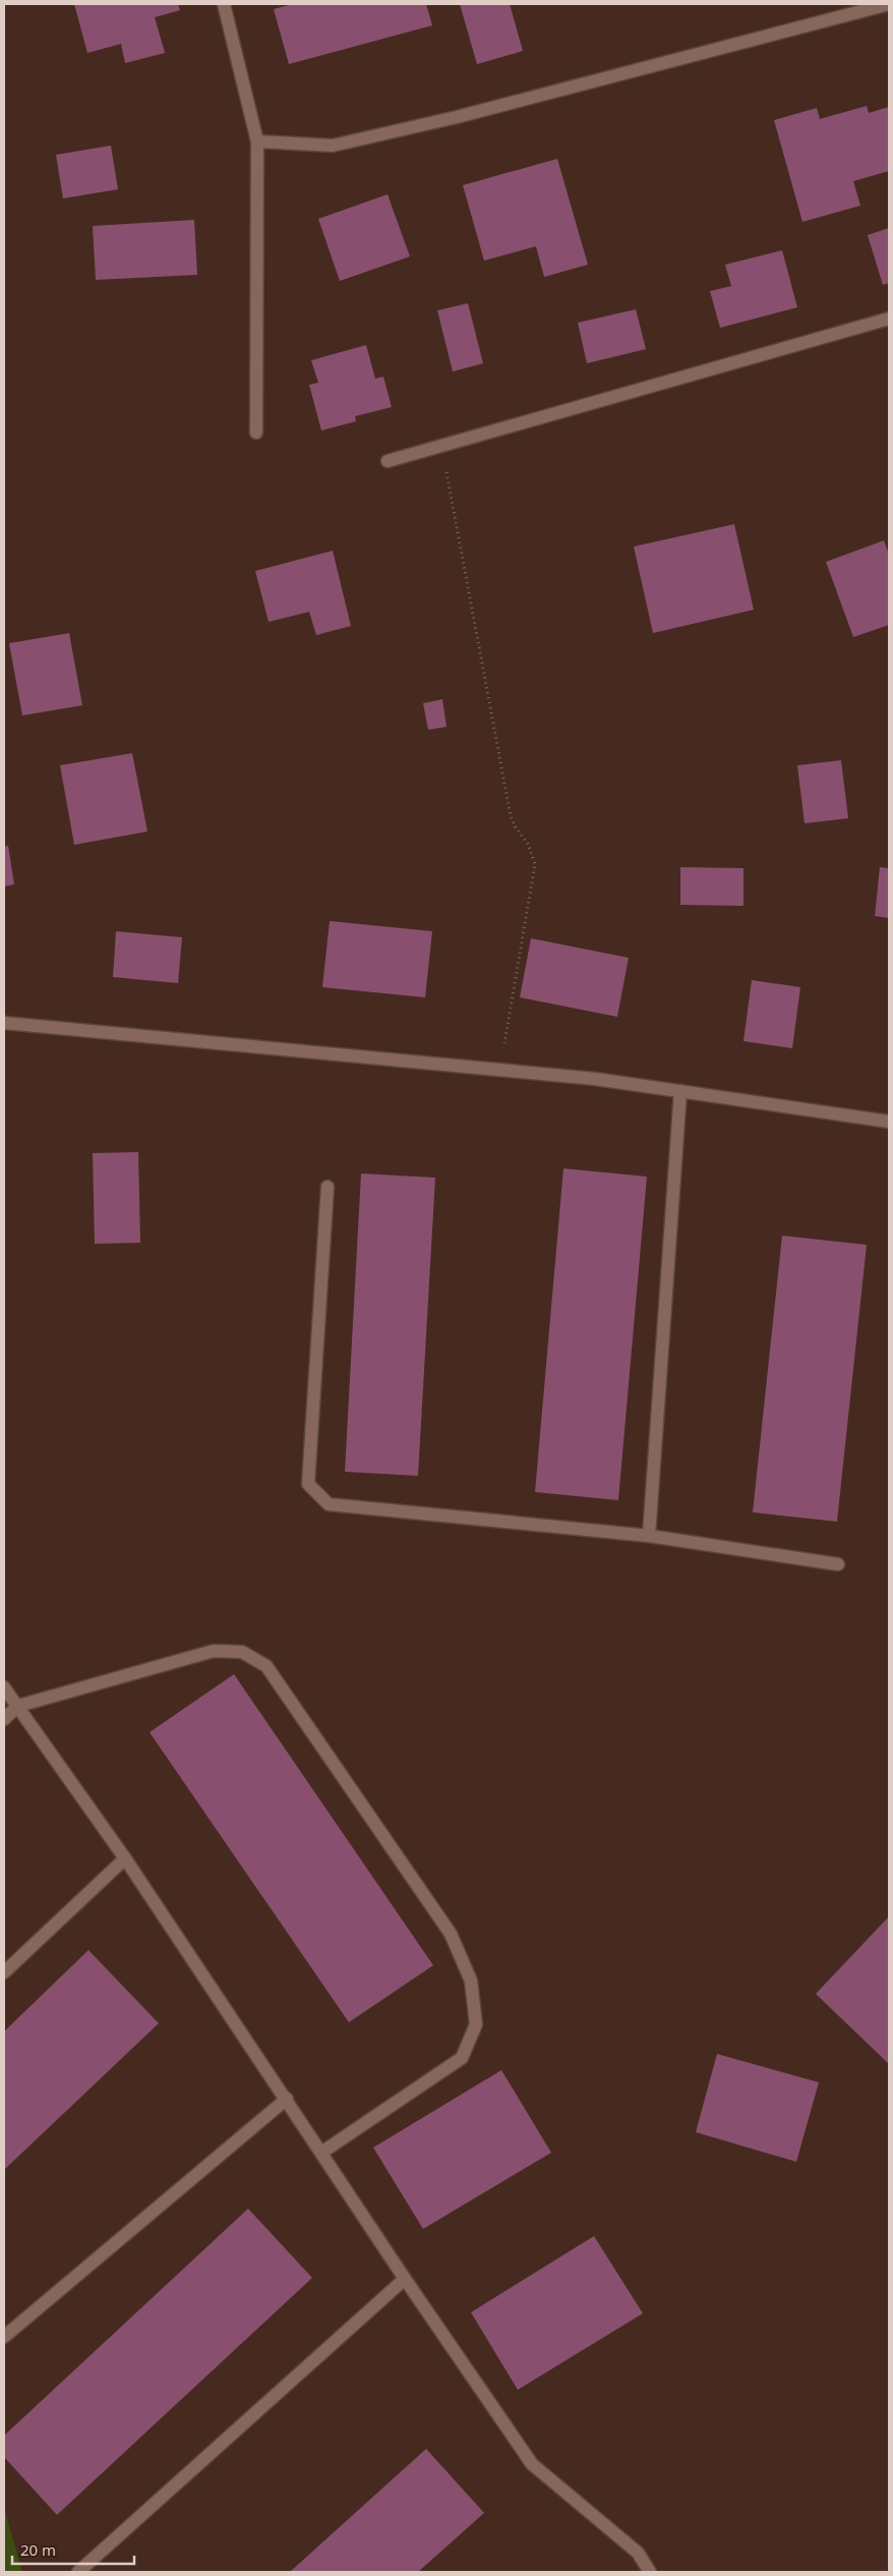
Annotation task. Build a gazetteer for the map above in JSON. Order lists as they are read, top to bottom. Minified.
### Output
{"scale_bar":"20 m"}
